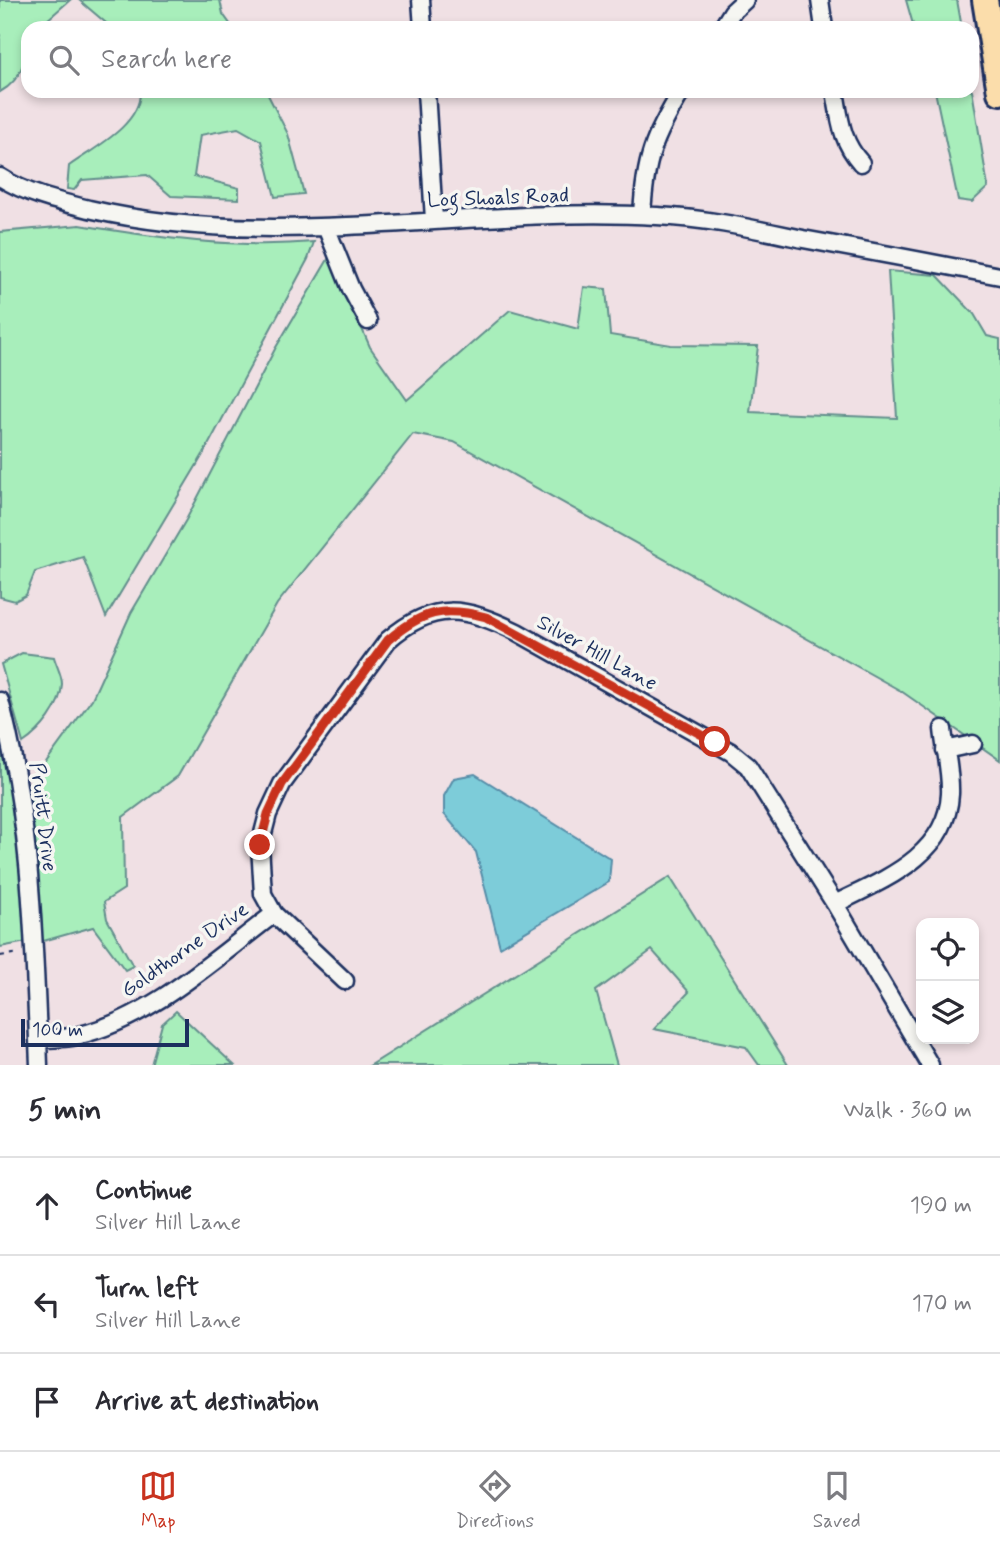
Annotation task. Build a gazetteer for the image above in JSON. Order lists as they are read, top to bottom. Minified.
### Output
{"streets":{"street":["Log Shoals Road","Silver Hill Lane","Pruitt Drive","Goldthorne Drive"]},"crossings":[["Silver Hill Lane","Goldthorne Drive"],["Pruitt Drive","Goldthorne Drive"]],"scale_bar":"100 m","page":{"search":"Search here","scale":"100 m","heading":["5 min","Walk · 360 m"],"list":[["Continue","Silver Hill Lane","190 m"],["Turn left","Silver Hill Lane","170 m"],"Arrive at destination"],"nav":["Map","Directions","Saved"]}}
